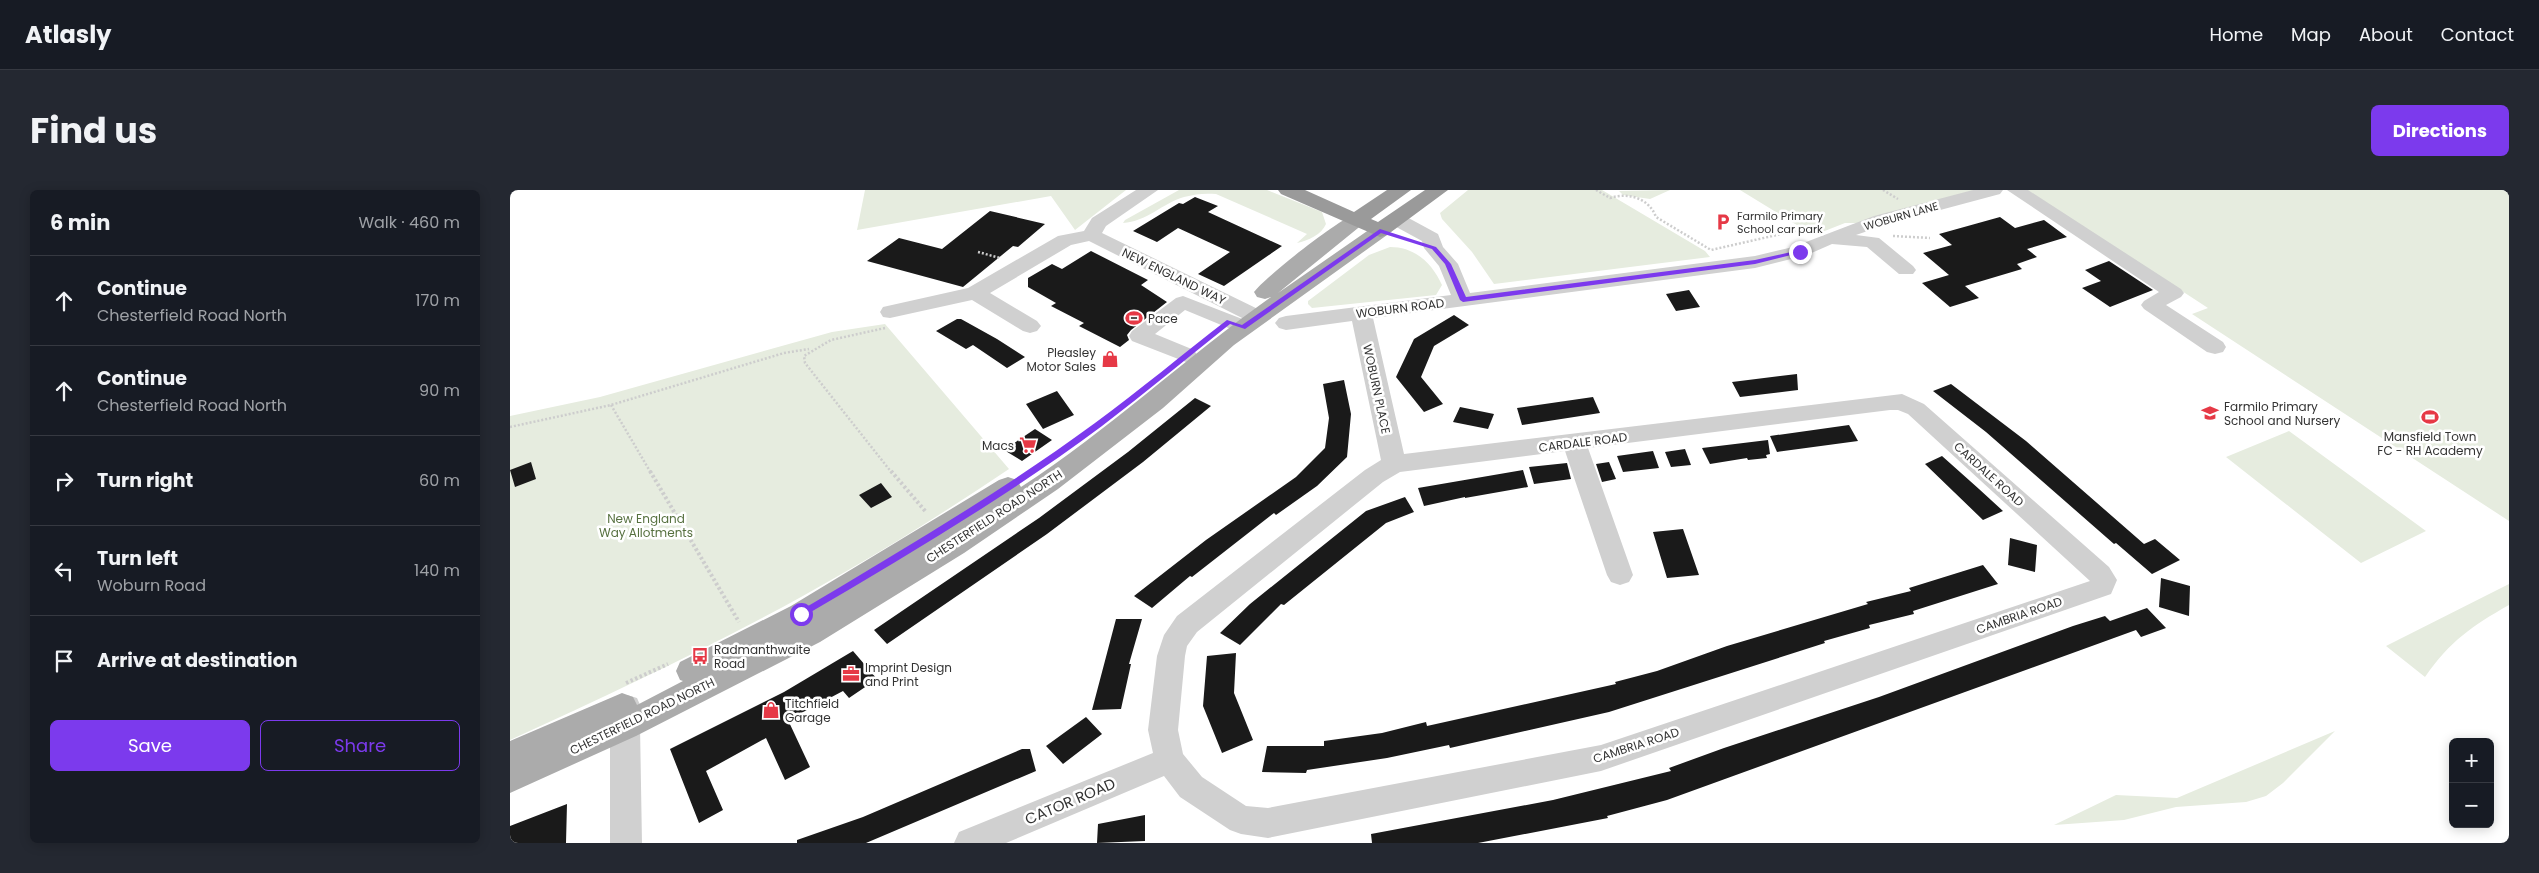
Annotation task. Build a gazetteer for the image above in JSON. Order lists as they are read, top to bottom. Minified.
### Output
{"streets":{"highway":["CHESTERFIELD ROAD NORTH"],"street":["WOBURN LANE","NEW ENGLAND WAY","WOBURN ROAD","WOBURN PLACE","CARDALE ROAD","CAMBRIA ROAD","CATOR ROAD"]},"crossings":[["WOBURN LANE","WOBURN ROAD"],["NEW ENGLAND WAY","CHESTERFIELD ROAD NORTH"],["WOBURN ROAD","WOBURN PLACE"],["WOBURN PLACE","CARDALE ROAD"],["CARDALE ROAD","CAMBRIA ROAD"],["CARDALE ROAD","CATOR ROAD"],["CAMBRIA ROAD","CATOR ROAD"]],"parks":["New England Way Allotments"],"places":{"parking":["Farmilo Primary School car park"],"sports":["Pace","Mansfield Town FC - RH Academy"],"shop":["Pleasley Motor Sales","Titchfield Garage"],"school or university":["Farmilo Primary School and Nursery"],"supermarket":["Macs"],"bus stop":["Radmanthwaite Road"],"office":["Imprint Design and Print"]},"page":{"header":"Atlasly","nav":["Home","Map","About","Contact"],"title":"Find us","buttons":["Directions",["Save","Share"]],"heading":["6 min","Walk · 460 m"],"list":[["Continue","Chesterfield Road North","170 m"],["Continue","Chesterfield Road North","90 m"],["Turn right","60 m"],["Turn left","Woburn Road","140 m"],"Arrive at destination"],"map_buttons":["+","−"]}}
